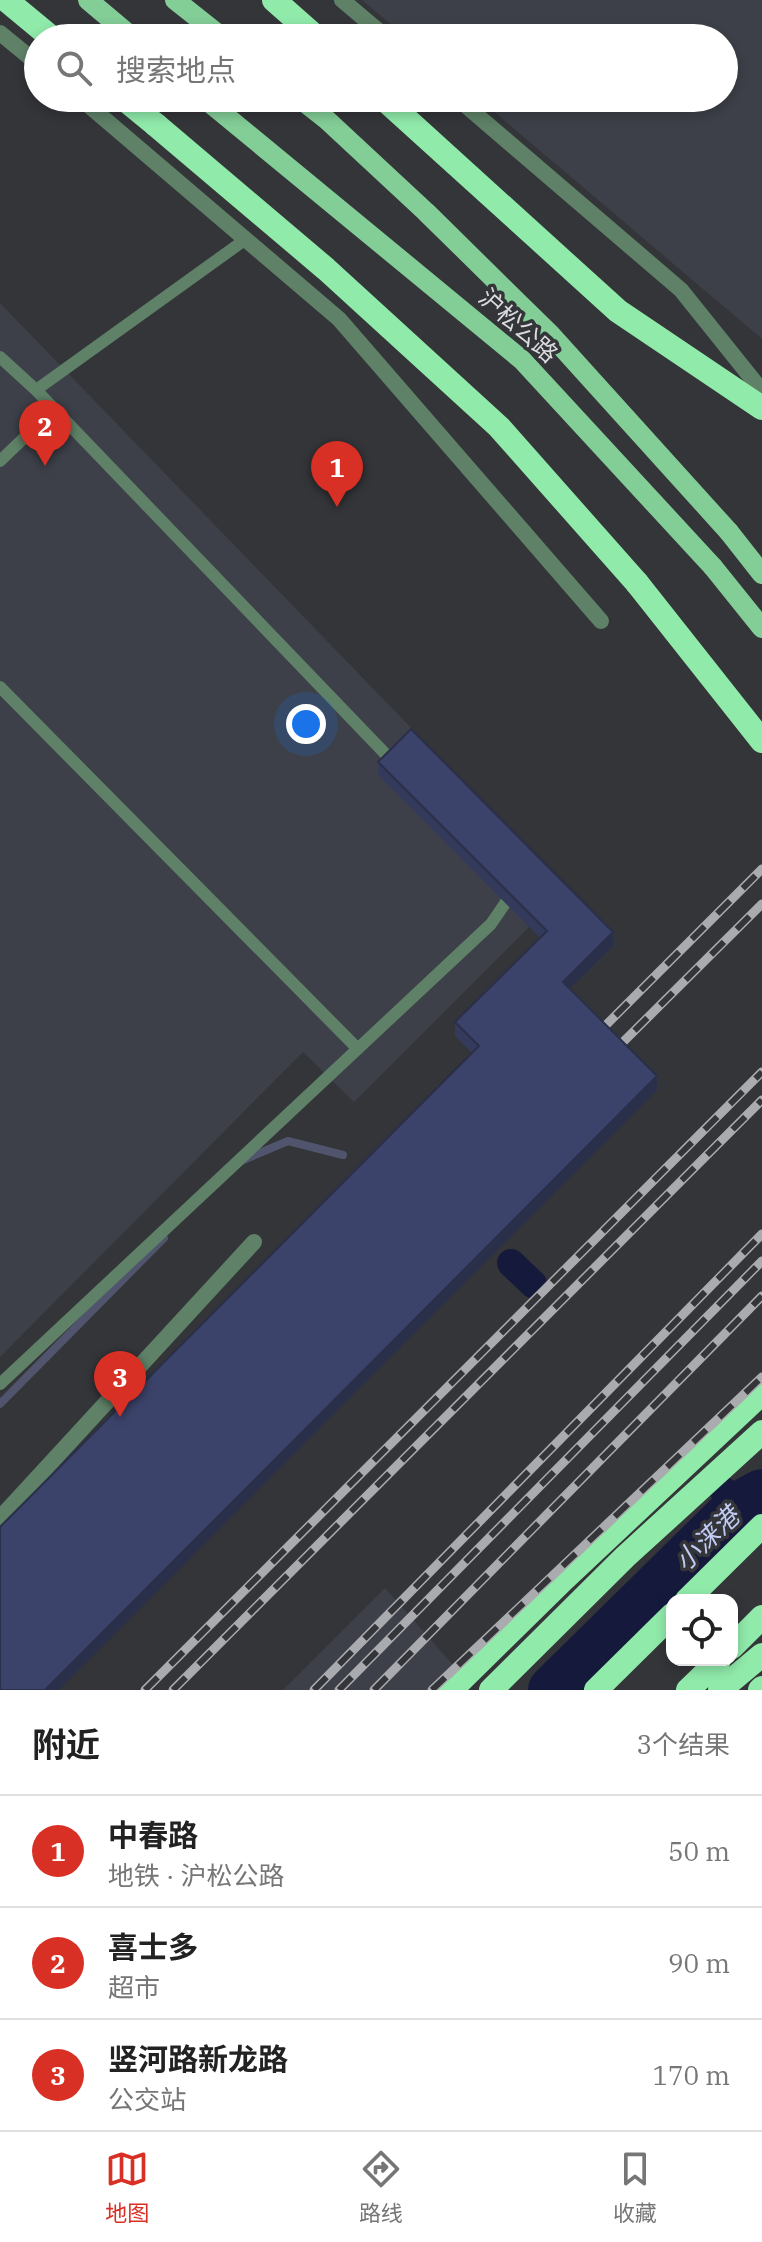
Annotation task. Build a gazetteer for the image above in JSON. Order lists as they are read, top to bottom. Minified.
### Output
{"streets":{"main road":["沪松公路"]},"water":["小涞港"],"page":{"search":"搜索地点","pins":["2","1","3"],"heading":["附近","3个结果"],"list":[{"mark":"1","name":"中春路","note":"地铁 · 沪松公路","value":"50 m"},{"mark":"2","name":"喜士多","note":"超市","value":"90 m"},{"mark":"3","name":"竖河路新龙路","note":"公交站","value":"170 m"}],"nav":["地图","路线","收藏"]}}
